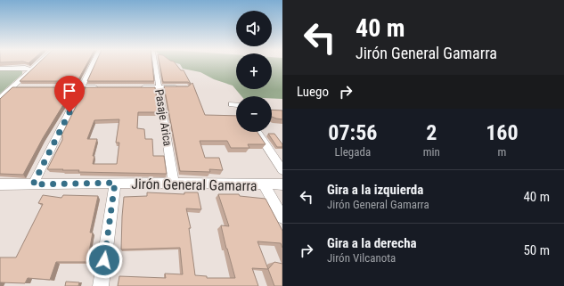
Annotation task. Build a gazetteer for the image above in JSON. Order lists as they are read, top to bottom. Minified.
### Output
{"streets":{"street":["Pasaje Arica","Jirón General Gamarra"]},"crossings":[["Pasaje Arica","Jirón General Gamarra"]],"page":{"turn":["40 m","Jirón General Gamarra"],"map_buttons":["+","−"],"then":"Luego","eta":["07:56","Llegada","2","min","160","m"],"list":[{"name":"Gira a la izquierda","note":"Jirón General Gamarra","value":"40 m"},{"name":"Gira a la derecha","note":"Jirón Vilcanota","value":"50 m"}]}}
